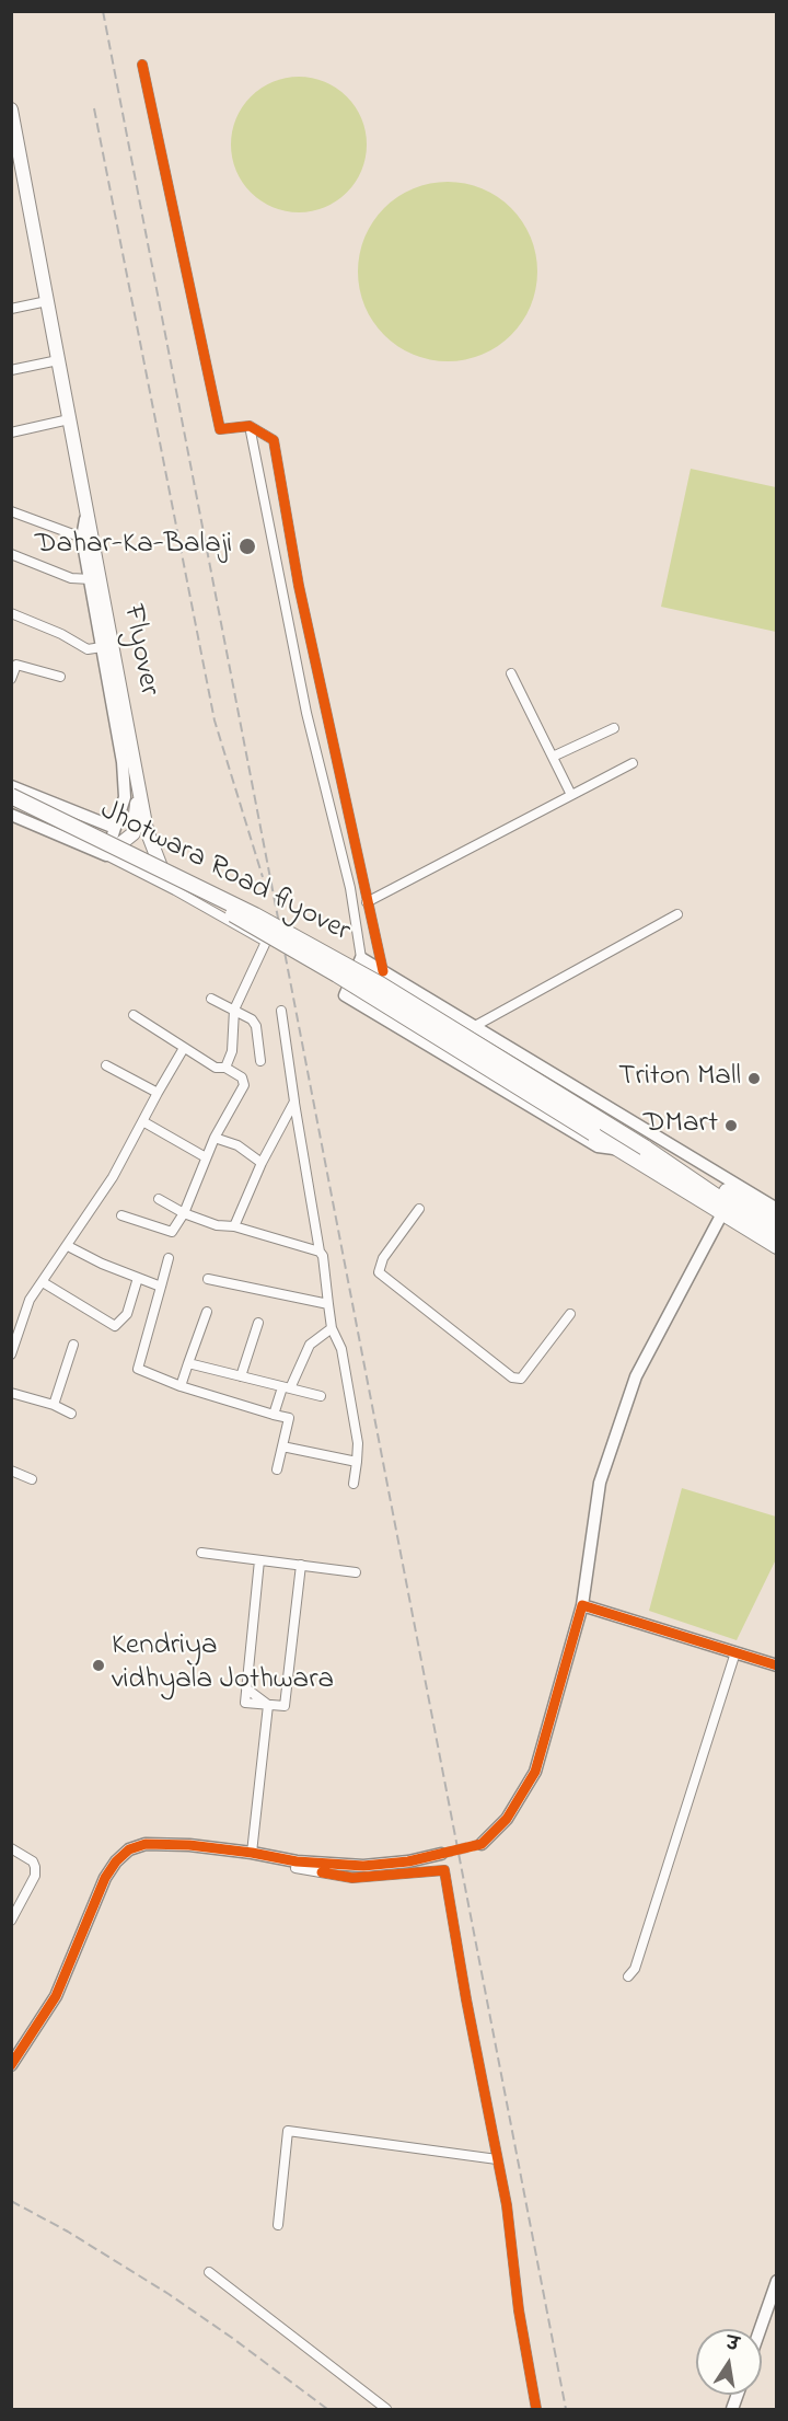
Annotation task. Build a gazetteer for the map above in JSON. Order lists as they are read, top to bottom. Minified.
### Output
{"streets":{"main road":["Flyover","Jhotwara Road flyover"]},"crossings":[["Flyover","Jhotwara Road flyover"]],"places":["Dahar-Ka-Balaji","Triton Mall","DMart","Kendriya vidhyala Jothwara"],"north":"top"}
